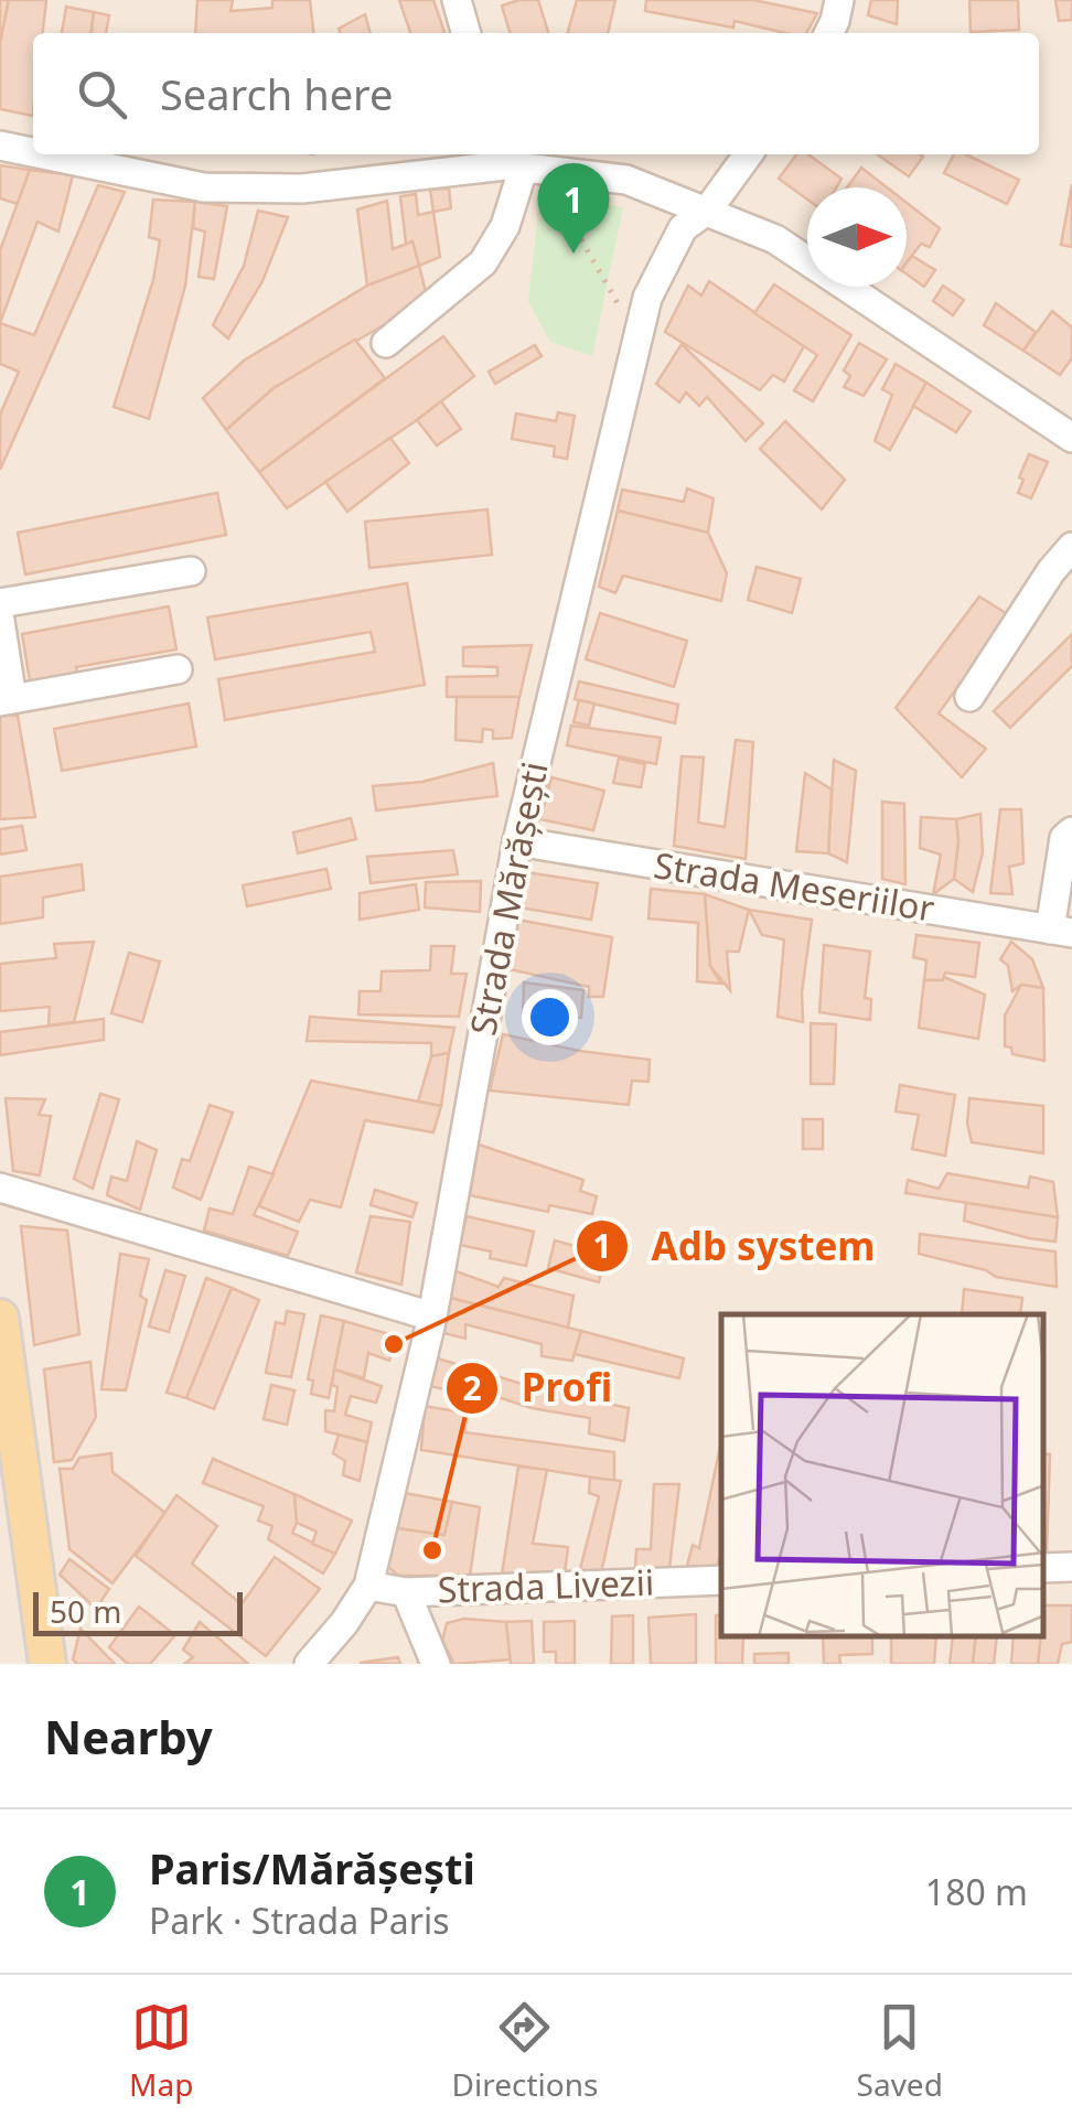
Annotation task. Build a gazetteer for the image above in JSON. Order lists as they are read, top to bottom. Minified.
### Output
{"streets":{"street":["Strada Meseriilor","Strada Mărășești","Strada Livezii"]},"crossings":[["Strada Meseriilor","Strada Mărășești"],["Strada Mărășești","Strada Livezii"]],"places":["Adb system","Profi"],"scale_bar":"50 m","north":"right","page":{"search":"Search here","pins":"1","scale":"50 m","heading":"Nearby","list":[{"mark":"1","name":"Paris/Mărășești","note":"Park · Strada Paris","value":"180 m"}],"nav":["Map","Directions","Saved"]}}
